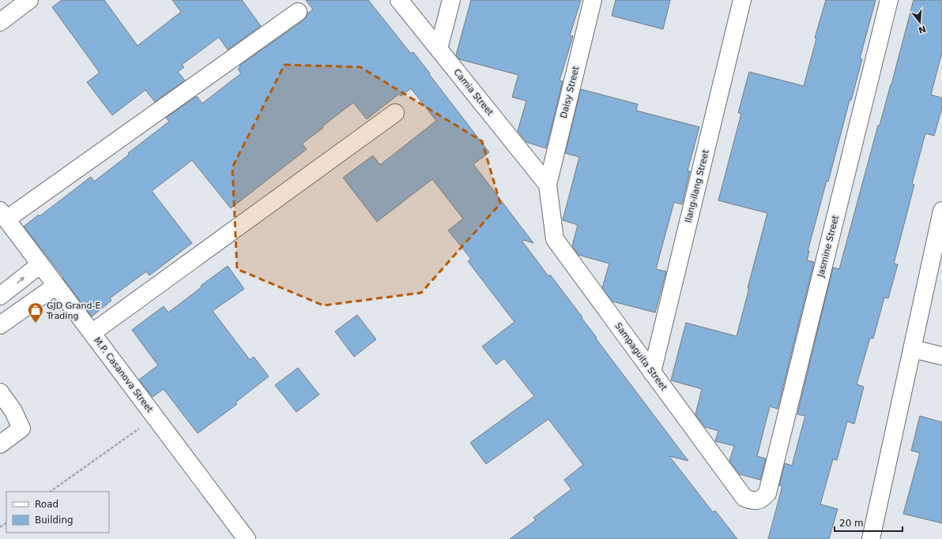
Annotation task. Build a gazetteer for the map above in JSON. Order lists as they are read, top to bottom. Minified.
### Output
{"streets":{"street":["Camia Street","Daisy Street","Ilang-ilang Street","Jasmine Street","Sampaguita Street","M.P. Casanova Street"]},"crossings":[["Camia Street","Daisy Street"],["Camia Street","Sampaguita Street"],["Daisy Street","Sampaguita Street"],["Ilang-ilang Street","Sampaguita Street"],["Jasmine Street","Sampaguita Street"]],"places":{"shop":["GJD Grand-E Trading"]},"legend":["Road","Building"],"scale_bar":"20 m","north":"bottom"}
